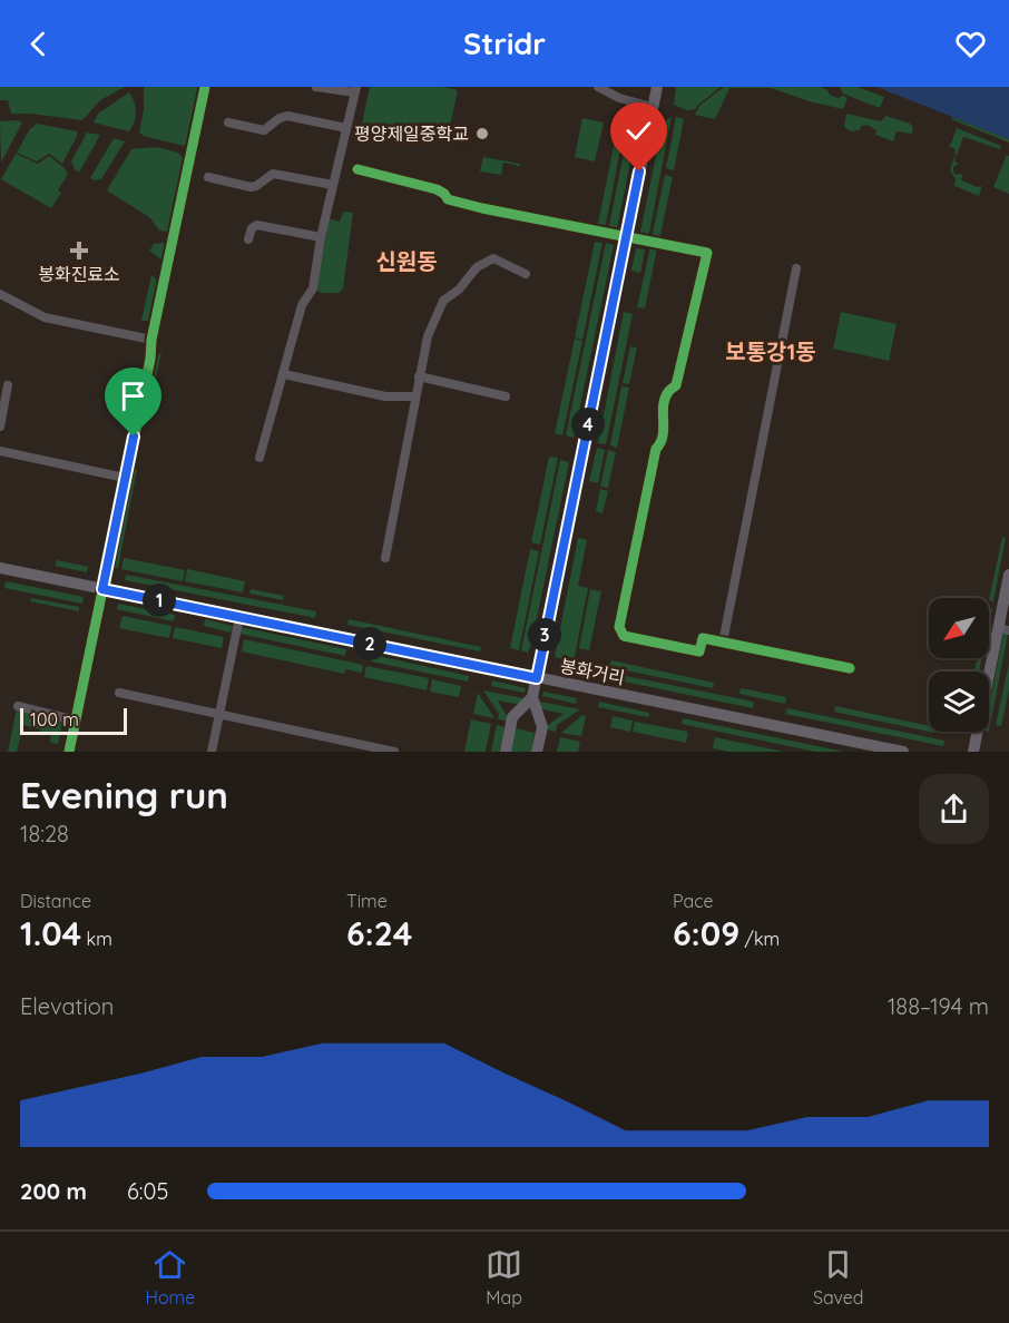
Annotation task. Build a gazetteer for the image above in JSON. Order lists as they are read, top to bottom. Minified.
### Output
{"streets":{"main road":["봉화거리"]},"districts":["신원동","보통강1동"],"places":{"other":["평양제일중학교"],"health":["봉화진료소"]},"scale_bar":"100 m","north":"bottom left","page":{"header":"Stridr","pins":["4","1","3","2"],"scale":"100 m","heading":["Evening run","18:28"],"stats":[["Distance","1.04 km"],["Time","6:24"],["Pace","6:09 /km"]],"chart":["Elevation","188–194 m"],"list":[{"name":"200 m","note":"6:05"}],"tabs":["Home","Map","Saved"]}}
